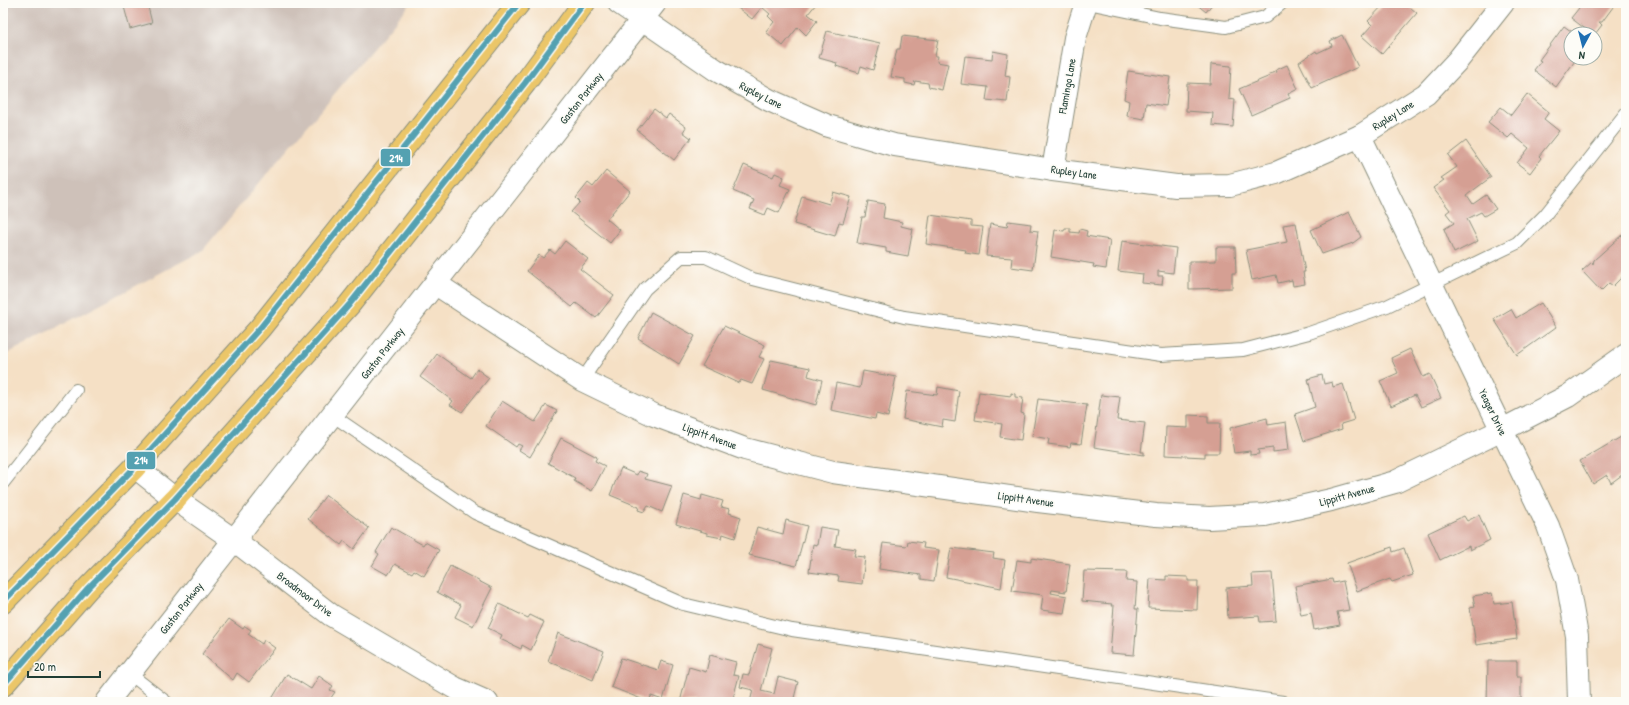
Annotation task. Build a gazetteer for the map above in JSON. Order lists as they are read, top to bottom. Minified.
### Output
{"streets":{"street":["Flamingo Lane","Rupley Lane","Gaston Parkway","Yeager Drive","Lippitt Avenue","Broadmoor Drive"]},"crossings":[["Flamingo Lane","Rupley Lane"],["Rupley Lane","Gaston Parkway"],["Rupley Lane","Yeager Drive"],["Gaston Parkway","Lippitt Avenue"],["Gaston Parkway","Broadmoor Drive"],["Yeager Drive","Lippitt Avenue"]],"lines":["transit line 214"],"scale_bar":"20 m","north":"bottom"}
